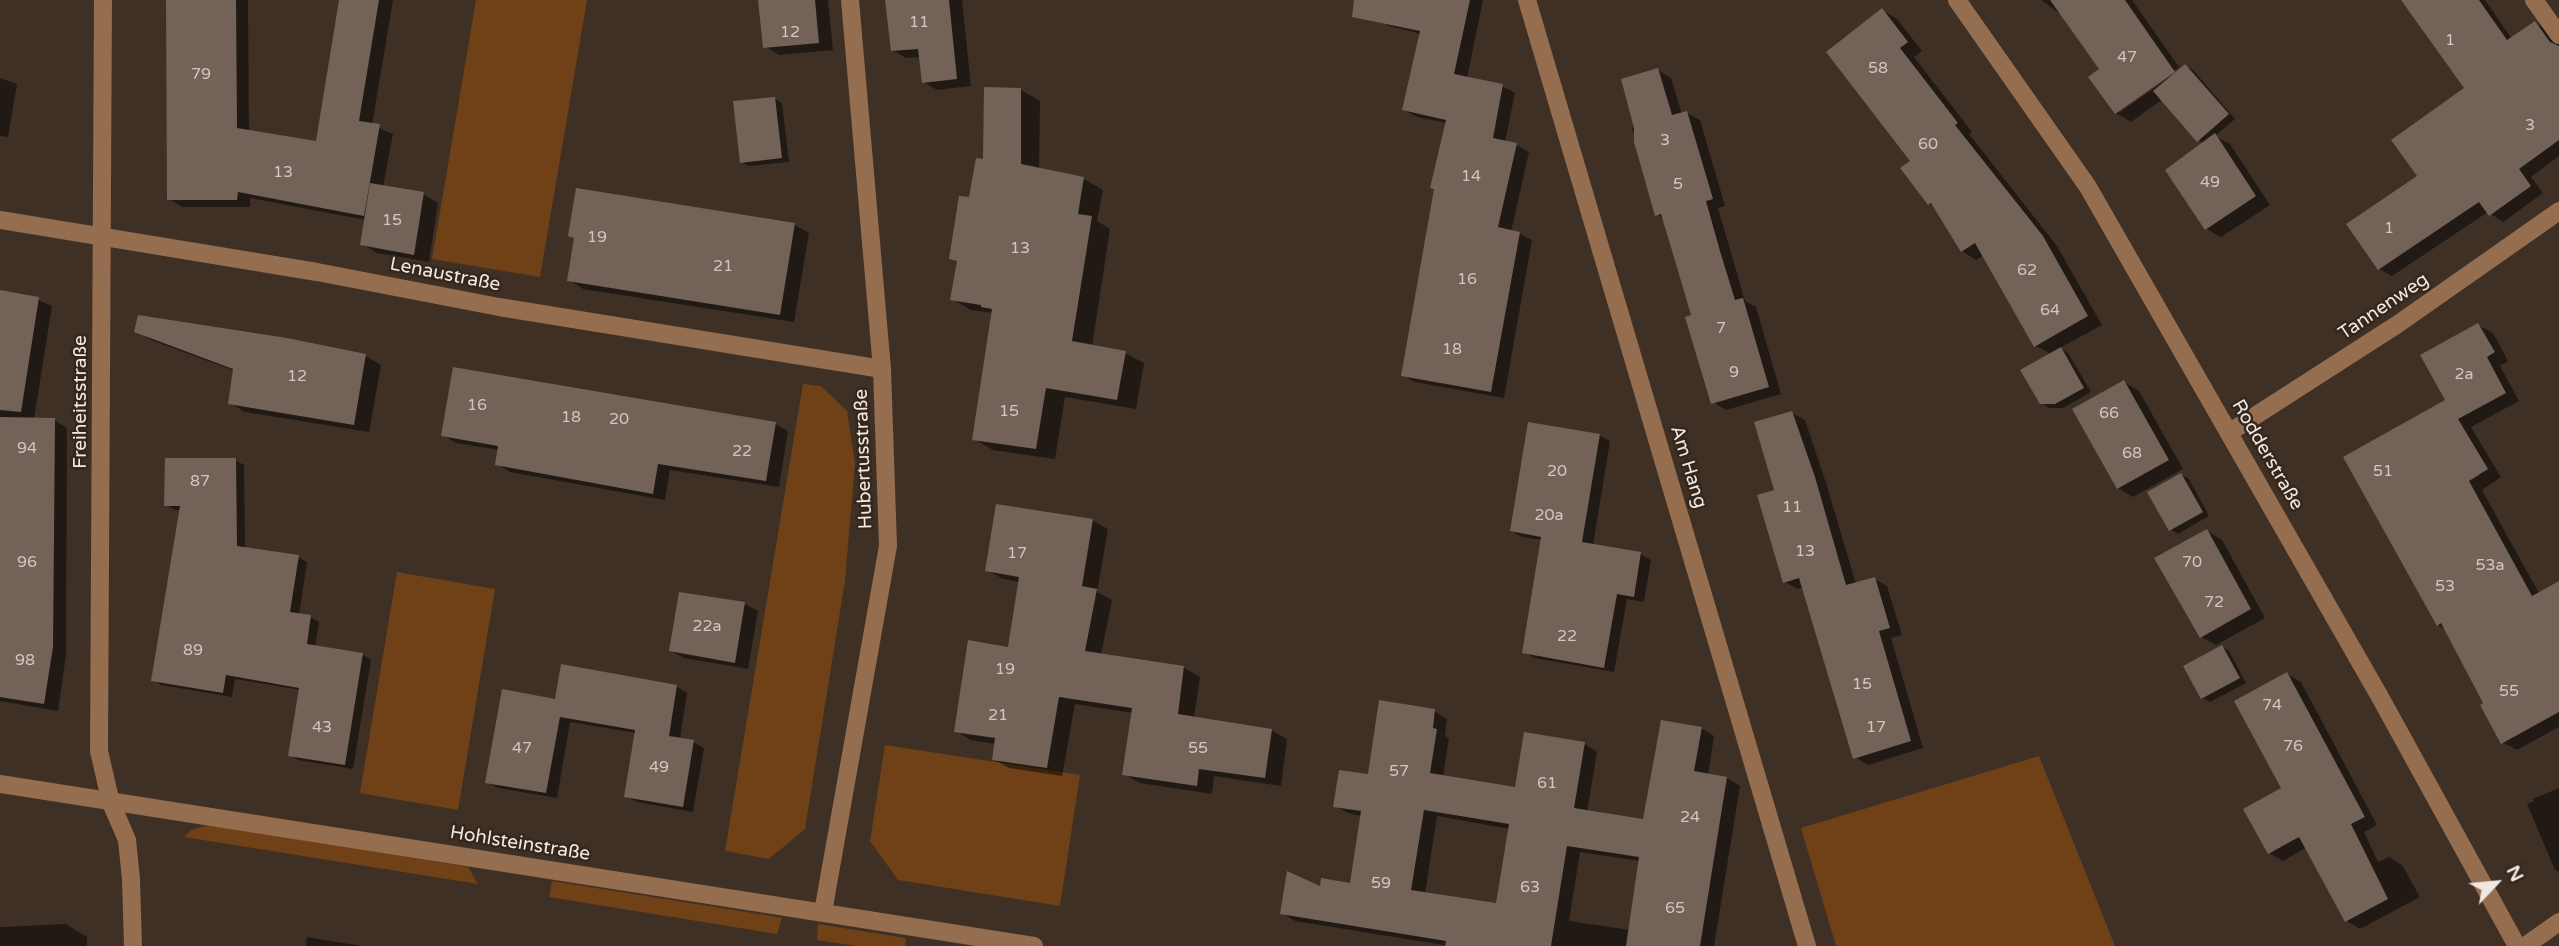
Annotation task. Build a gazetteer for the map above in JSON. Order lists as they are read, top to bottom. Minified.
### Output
{"streets":{"street":["Lenaustraße","Tannenweg","Freiheitsstraße","Rodderstraße","Hubertusstraße","Am Hang","Hohlsteinstraße"]},"crossings":[["Lenaustraße","Freiheitsstraße"],["Lenaustraße","Hubertusstraße"],["Tannenweg","Rodderstraße"],["Freiheitsstraße","Hohlsteinstraße"],["Hubertusstraße","Hohlsteinstraße"]],"house_numbers":["11","12","1","47","58","79","3","3","60","13","14","49","5","15","1","19","13","21","62","16","64","7","18","9","2a","12","16","15","66","18","20","94","22","68","20","51","87","11","20a","13","17","96","70","53a","53","72","22a","22","89","98","19","15","55","74","21","43","17","76","47","55","49","57","61","24","59","63","65"],"north":"top right"}
